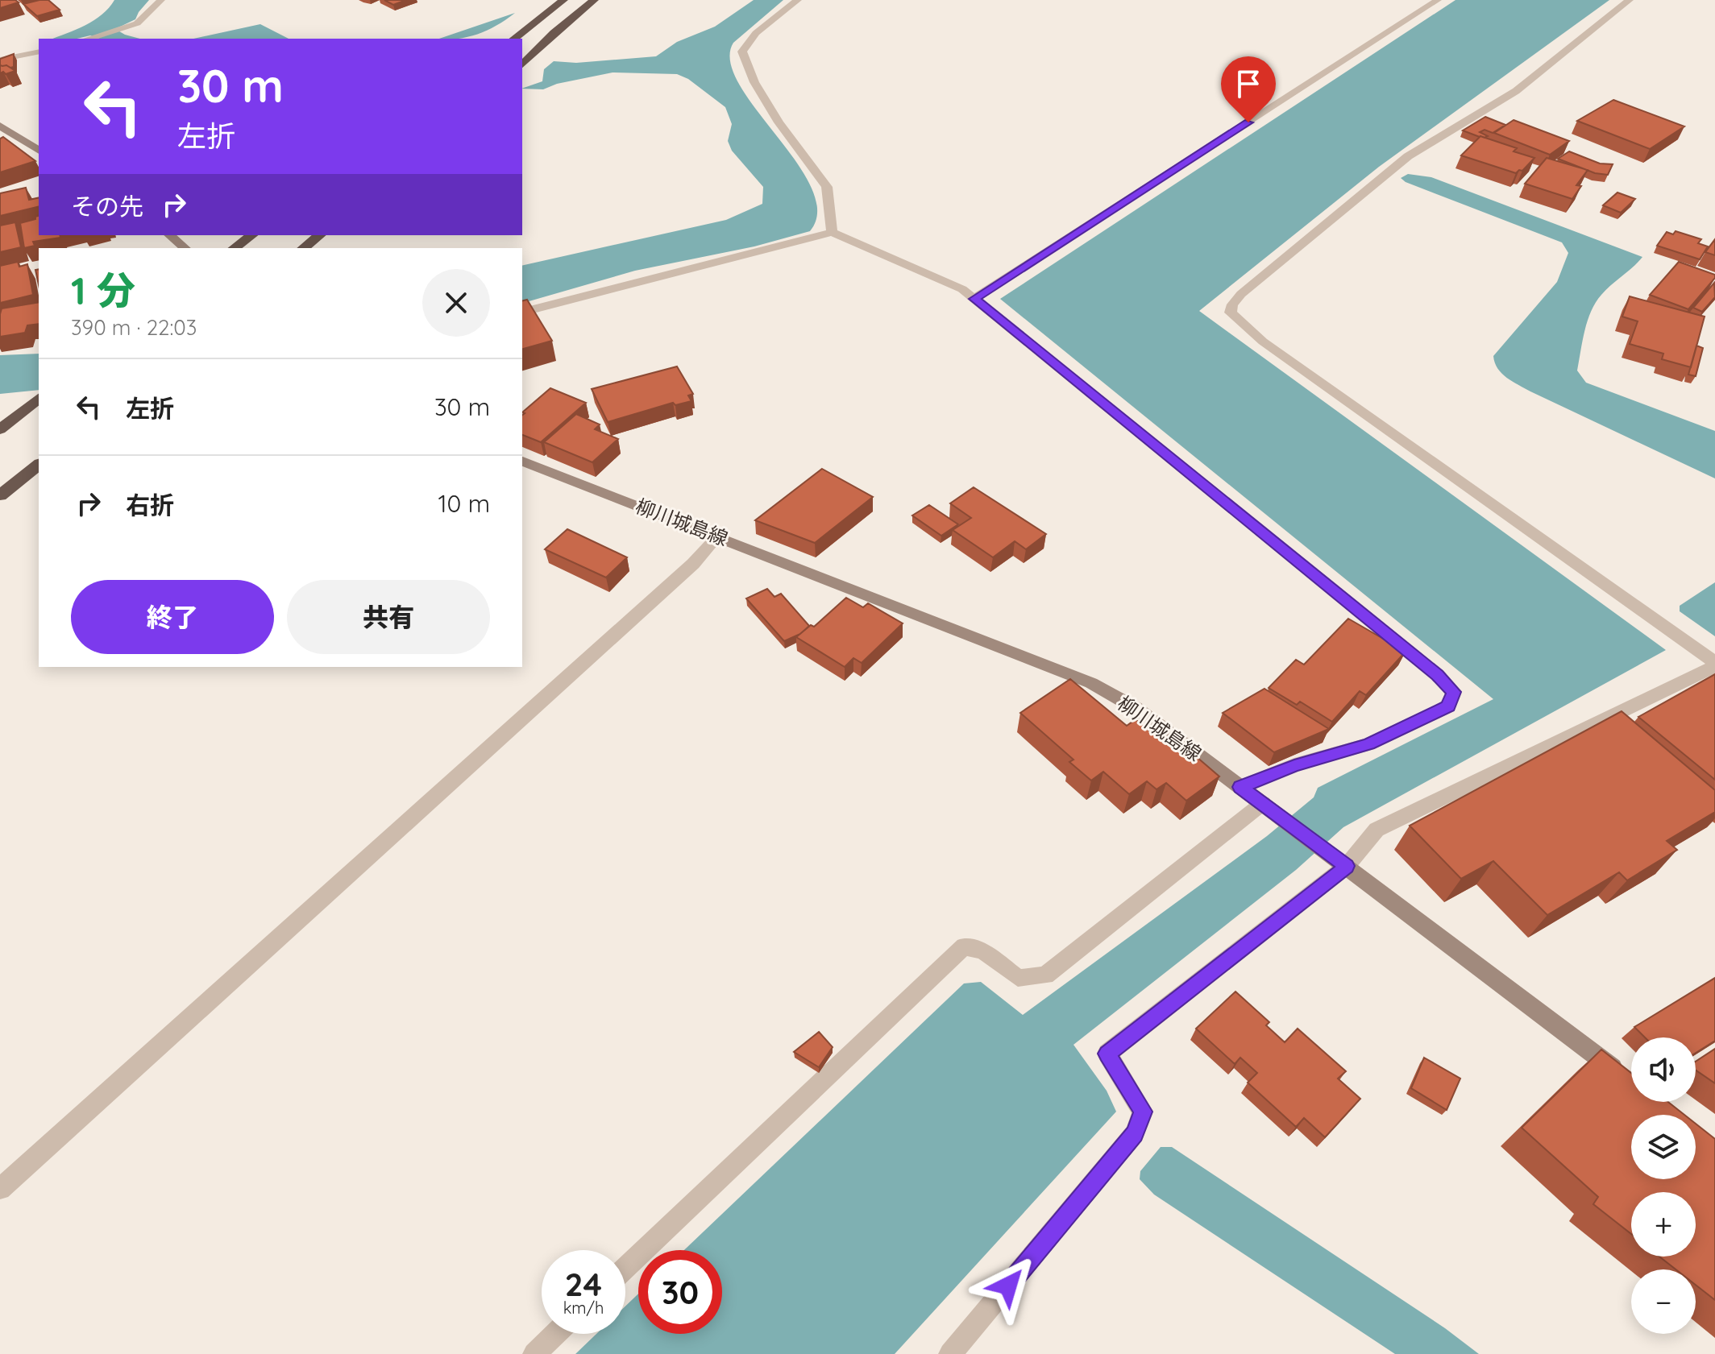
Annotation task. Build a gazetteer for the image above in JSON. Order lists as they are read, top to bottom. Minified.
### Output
{"streets":{"main road":["柳川城島線"]},"page":{"turn":["30 m","左折"],"then":"その先","heading":["1 分","390 m · 22:03"],"list":[{"name":"左折","value":"30 m"},{"name":"右折","value":"10 m"}],"buttons":["終了","共有"],"map_buttons":["+","−"],"speed":"24 km/h","limit":"30"}}
